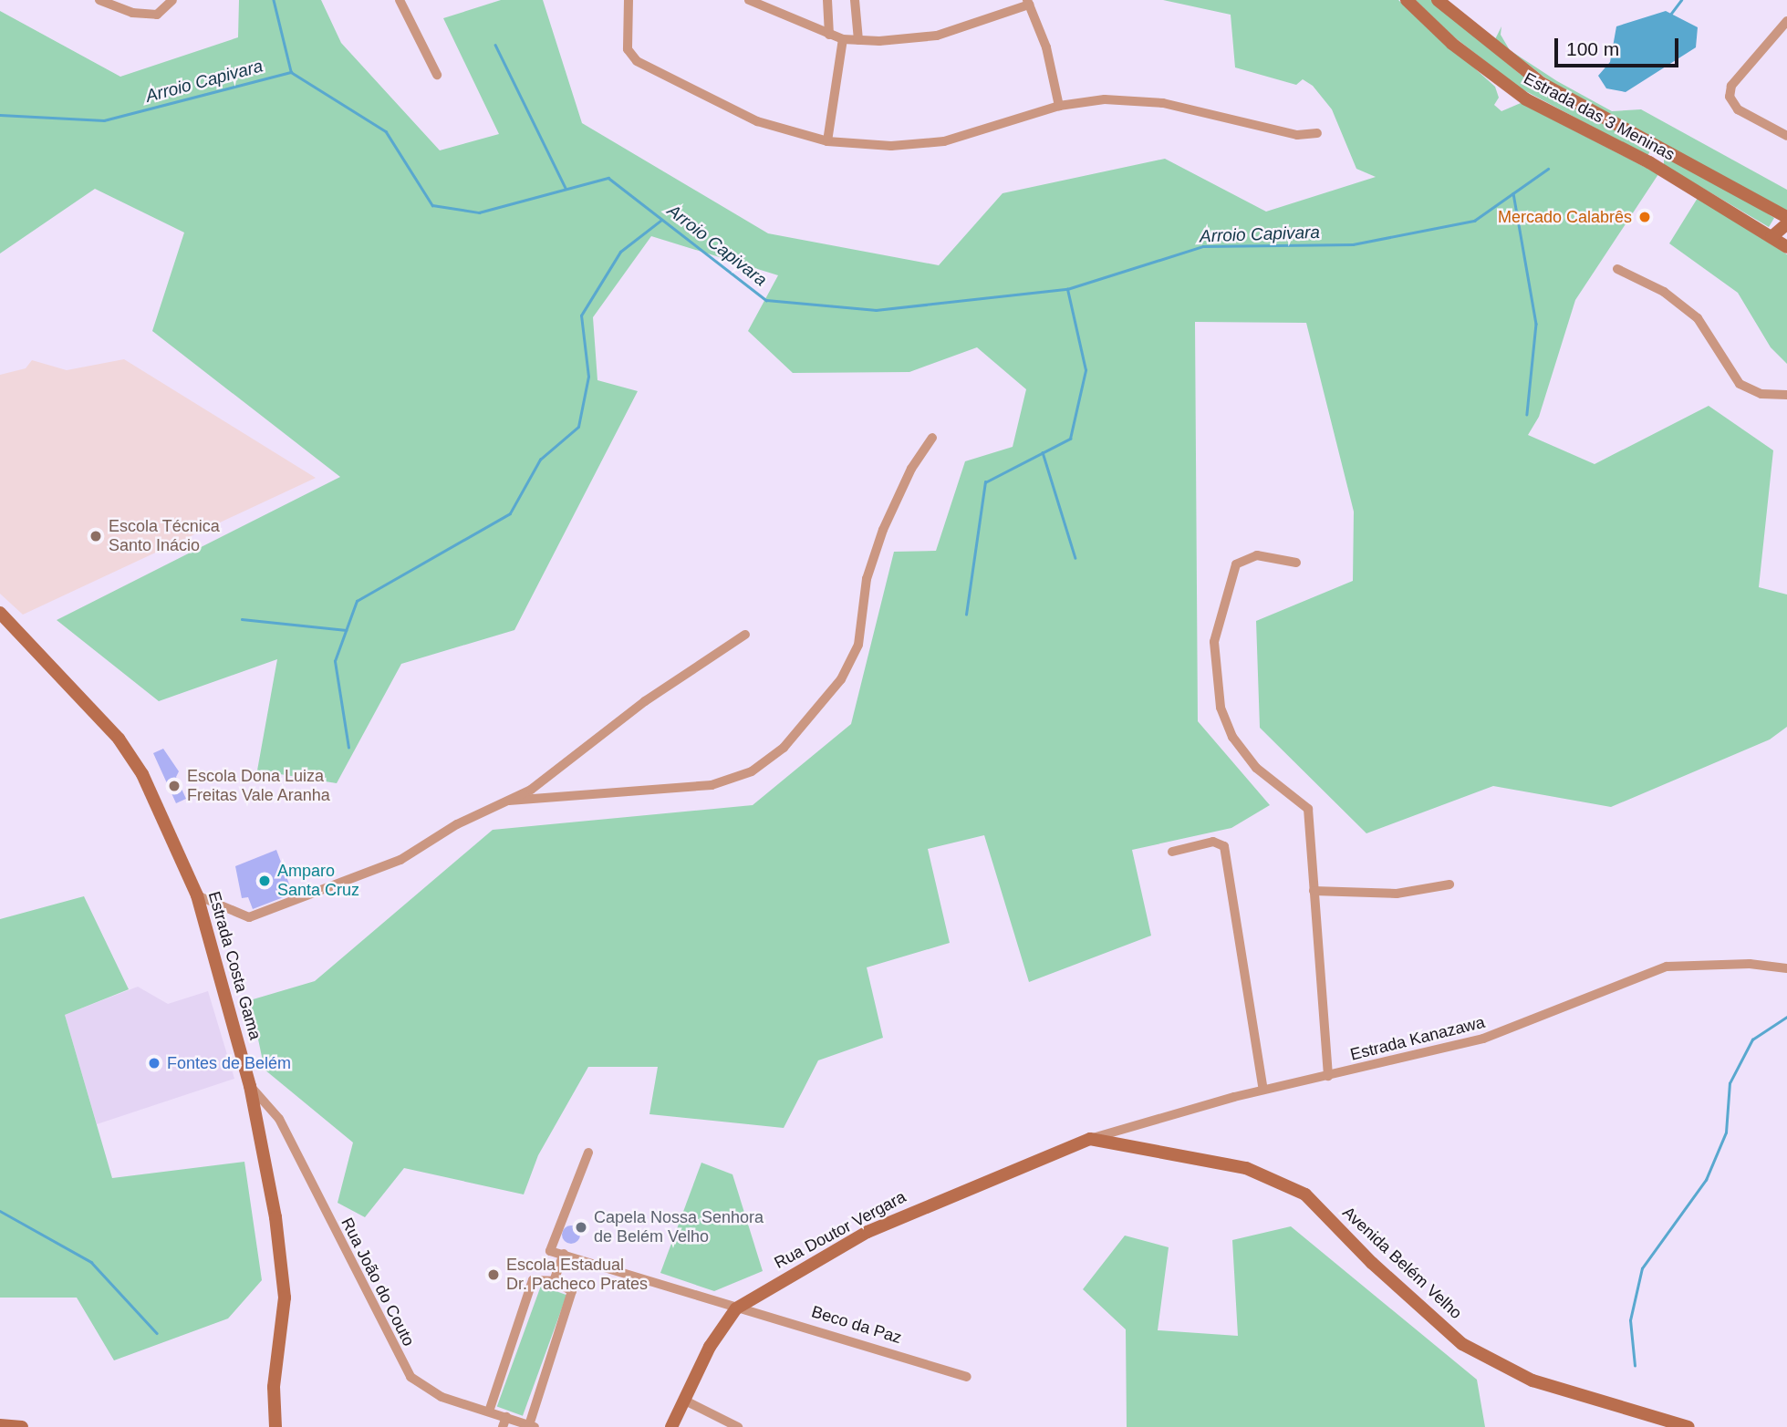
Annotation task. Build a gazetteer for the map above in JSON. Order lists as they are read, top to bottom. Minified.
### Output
{"streets":{"main road":["Estrada das 3 Meninas","Estrada Costa Gama","Rua Doutor Vergara","Avenida Belém Velho"],"street":["Estrada Kanazawa","Rua João do Couto","Beco da Paz"]},"crossings":[["Estrada Costa Gama","Rua João do Couto"],["Estrada Kanazawa","Rua Doutor Vergara"],["Estrada Kanazawa","Avenida Belém Velho"],["Rua Doutor Vergara","Avenida Belém Velho"],["Rua Doutor Vergara","Beco da Paz"]],"water":["Arroio Capivara"],"places":["Mercado Calabrês","Escola Técnica Santo Inácio","Escola Dona Luiza Freitas Vale Aranha","Amparo Santa Cruz","Fontes de Belém","Capela Nossa Senhora de Belém Velho","Escola Estadual Dr. Pacheco Prates"],"scale_bar":"100 m"}
